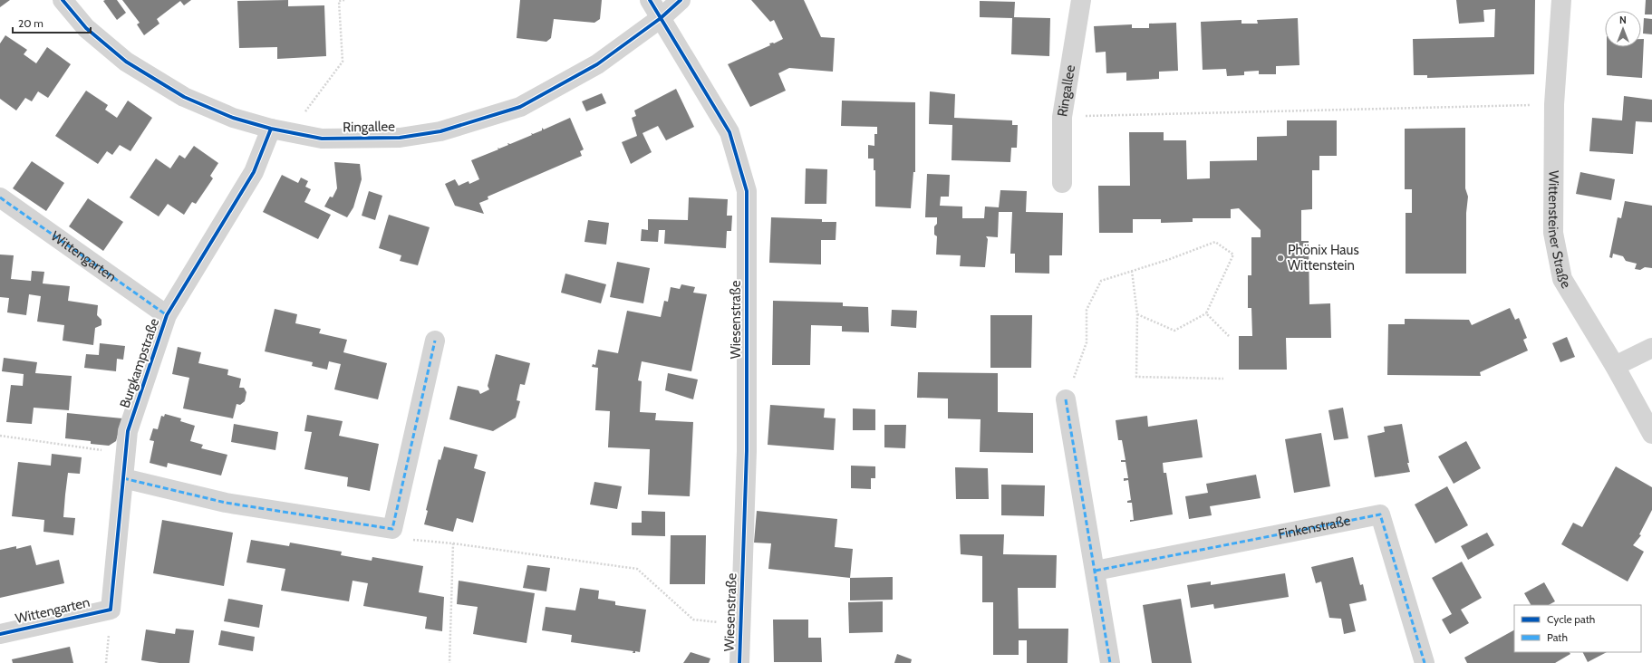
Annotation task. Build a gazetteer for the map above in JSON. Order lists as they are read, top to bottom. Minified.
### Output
{"streets":{"street":["Ringallee","Wittensteiner Straße","Wittengarten","Wiesenstraße","Burgkampstraße","Finkenstraße"]},"crossings":[["Ringallee","Wiesenstraße"],["Ringallee","Burgkampstraße"],["Wittengarten","Burgkampstraße"]],"places":["Phönix Haus Wittenstein"],"legend":["Cycle path","Path"],"scale_bar":"20 m","north":"top"}
